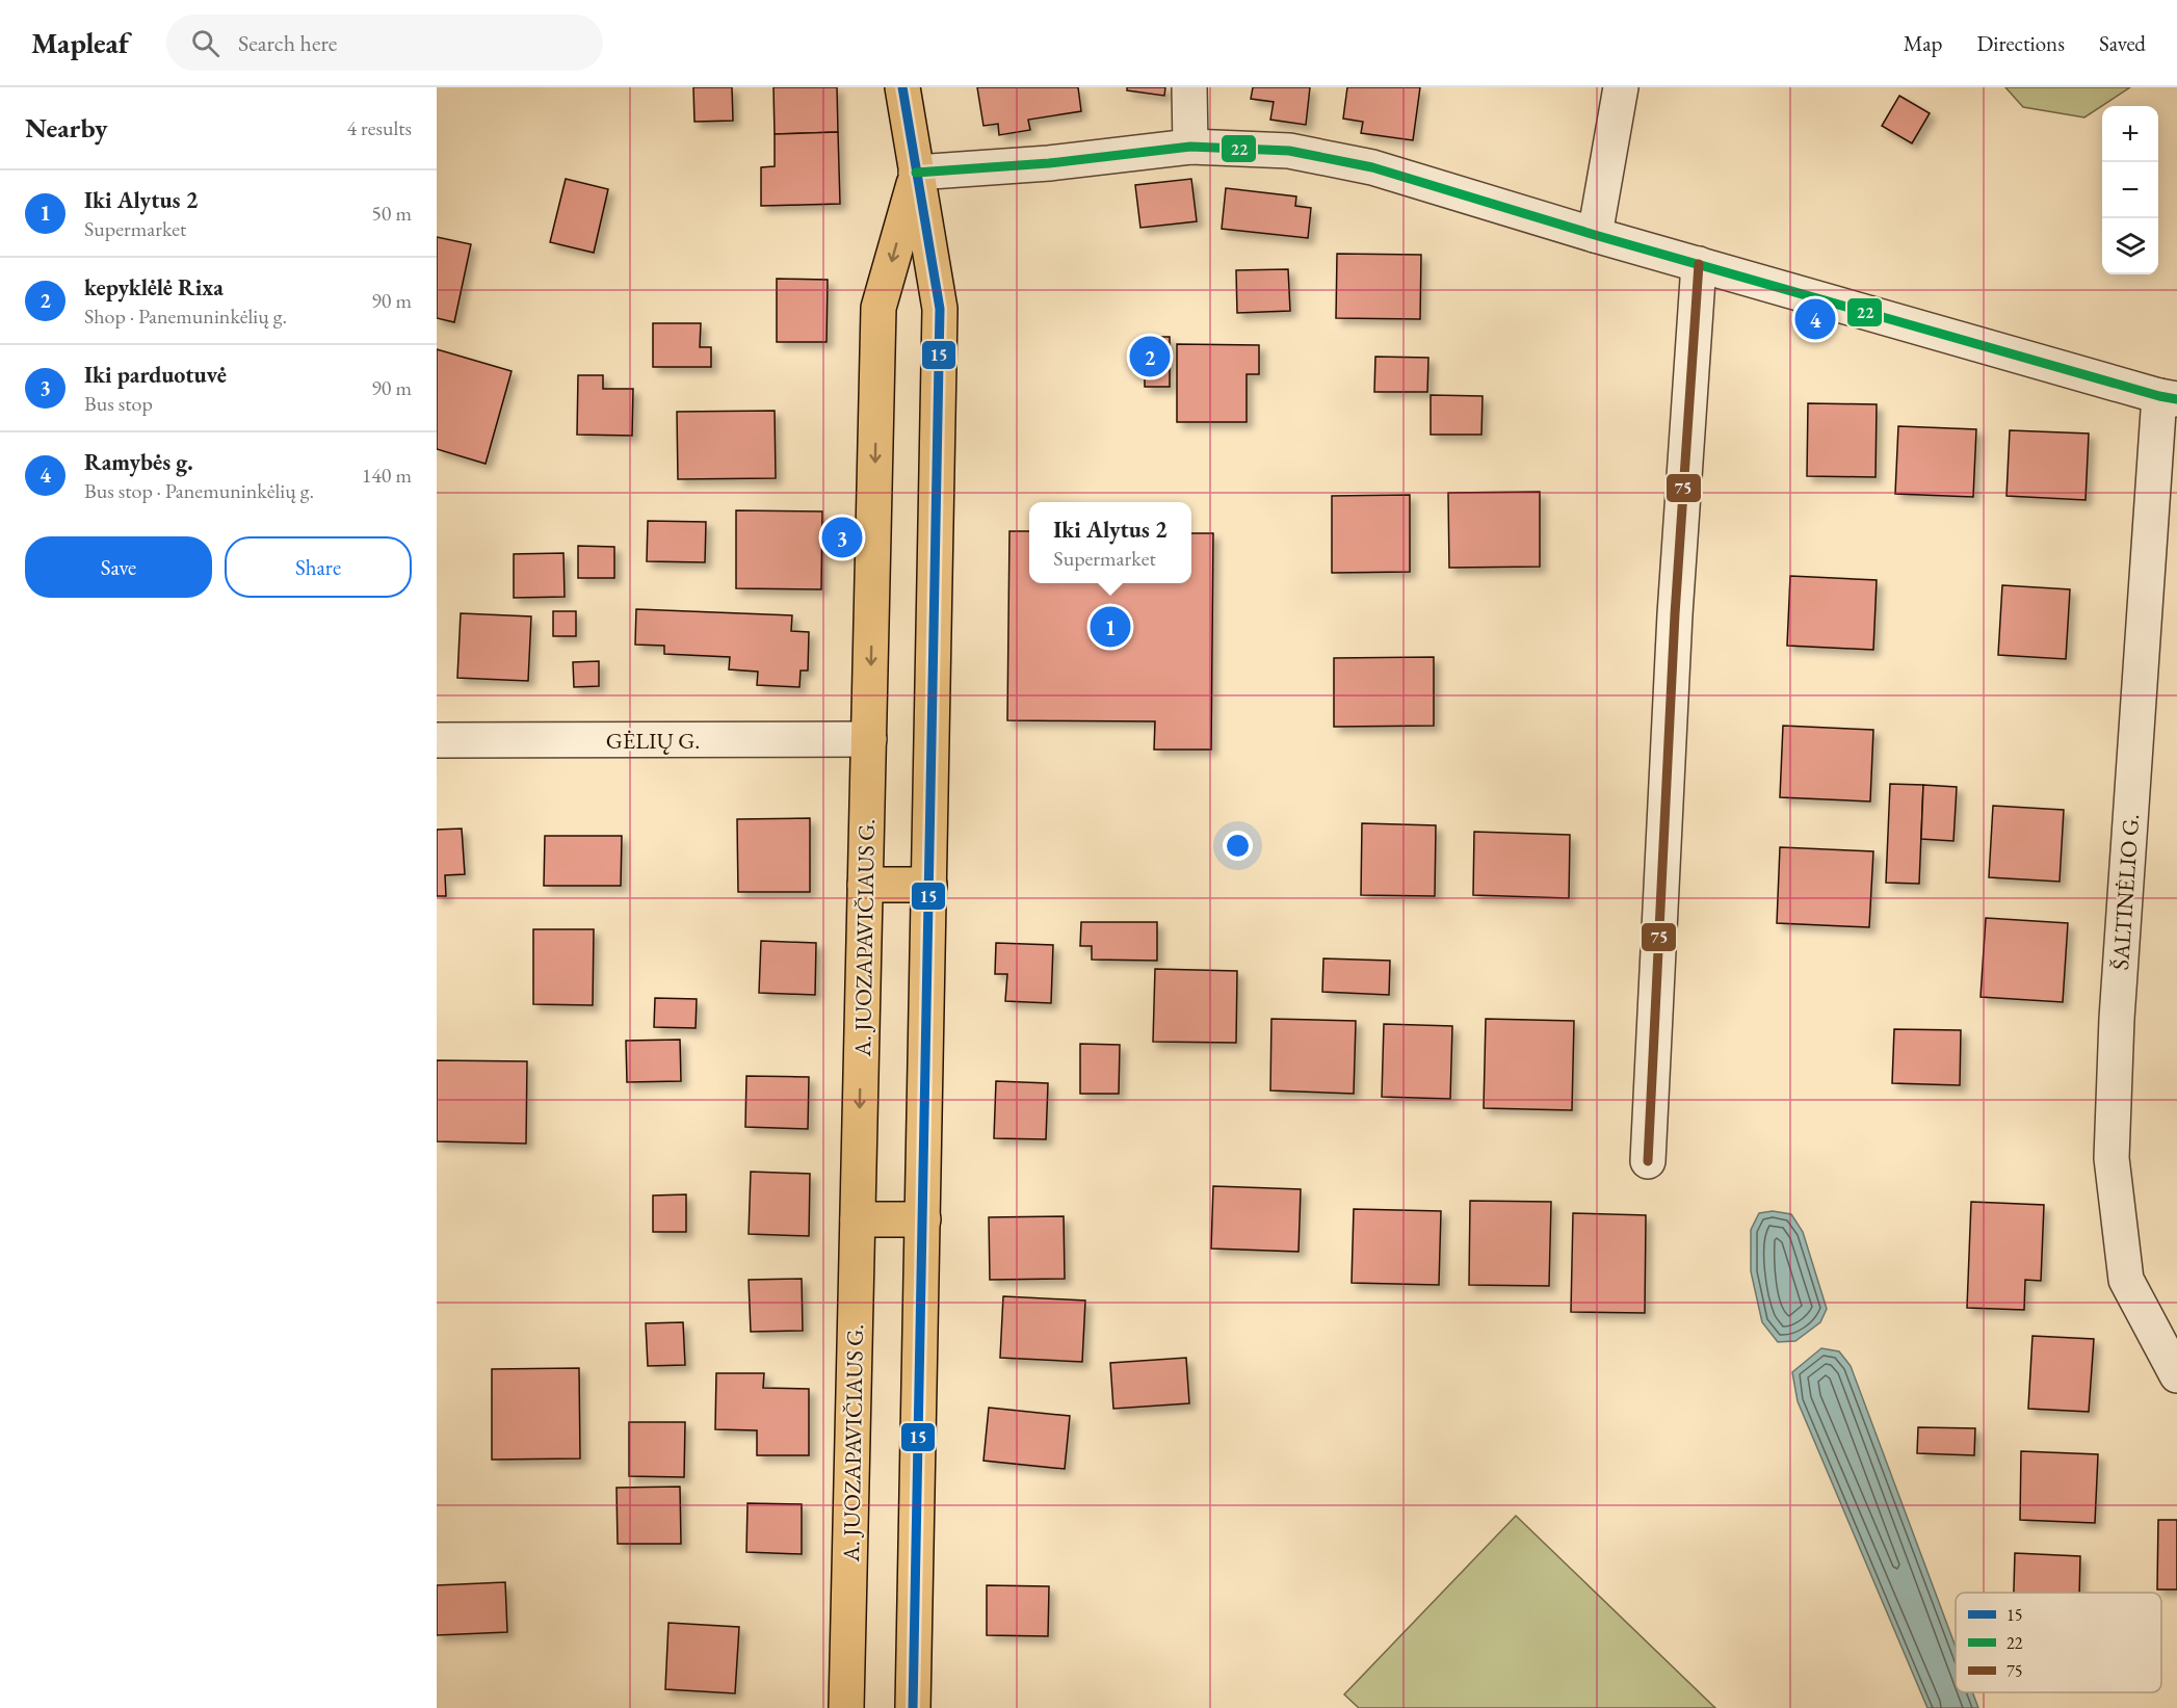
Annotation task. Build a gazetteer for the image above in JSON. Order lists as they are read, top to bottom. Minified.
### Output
{"streets":{"main road":["A. JUOZAPAVIČIAUS G."],"street":["GĖLIŲ G.","ŠALTINĖLIO G."]},"crossings":[["GĖLIŲ G.","A. JUOZAPAVIČIAUS G."]],"lines":["transit line 15","transit line 22","transit line 75"],"legend":["15","22","75"],"page":{"header":"Mapleaf","search":"Search here","nav":["Map","Directions","Saved"],"heading":["Nearby","4 results"],"map_buttons":["+","−"],"list":[{"mark":"1","name":"Iki Alytus 2","note":"Supermarket","value":"50 m"},{"mark":"2","name":"kepyklėlė Rixa","note":"Shop · Panemuninkėlių g.","value":"90 m"},{"mark":"3","name":"Iki parduotuvė","note":"Bus stop","value":"90 m"},{"mark":"4","name":"Ramybės g.","note":"Bus stop · Panemuninkėlių g.","value":"140 m"}],"pins":["4","2","3","1"],"popup":["Iki Alytus 2","Supermarket"],"buttons":["Save","Share"]}}
